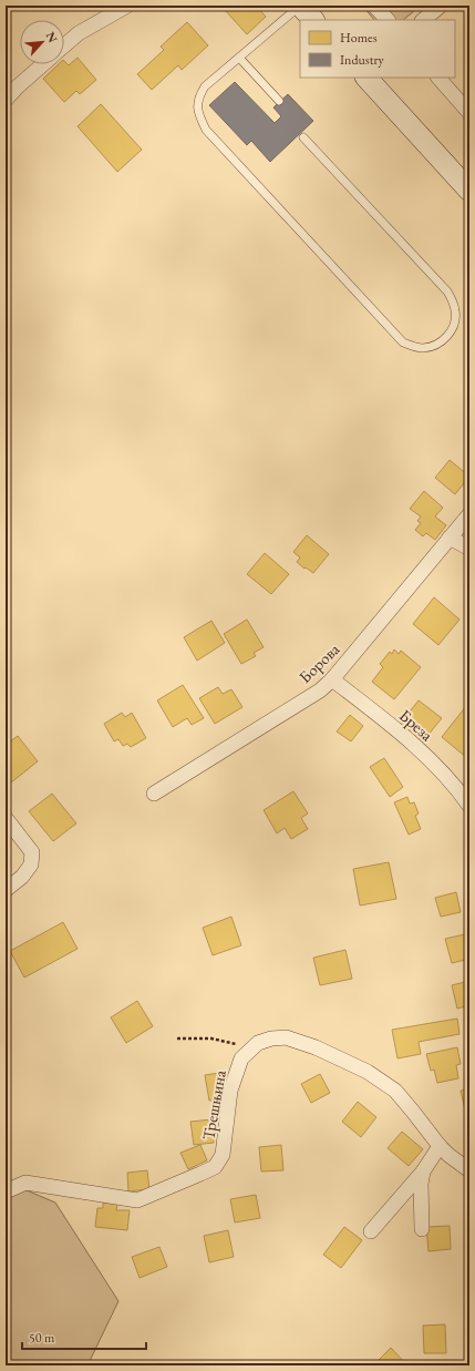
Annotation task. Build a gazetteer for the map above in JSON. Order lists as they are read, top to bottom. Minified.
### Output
{"streets":{"street":["Борова","Бреза","Трешњина"]},"crossings":[["Борова","Бреза"]],"legend":["Homes","Industry"],"scale_bar":"50 m","north":"top right"}
